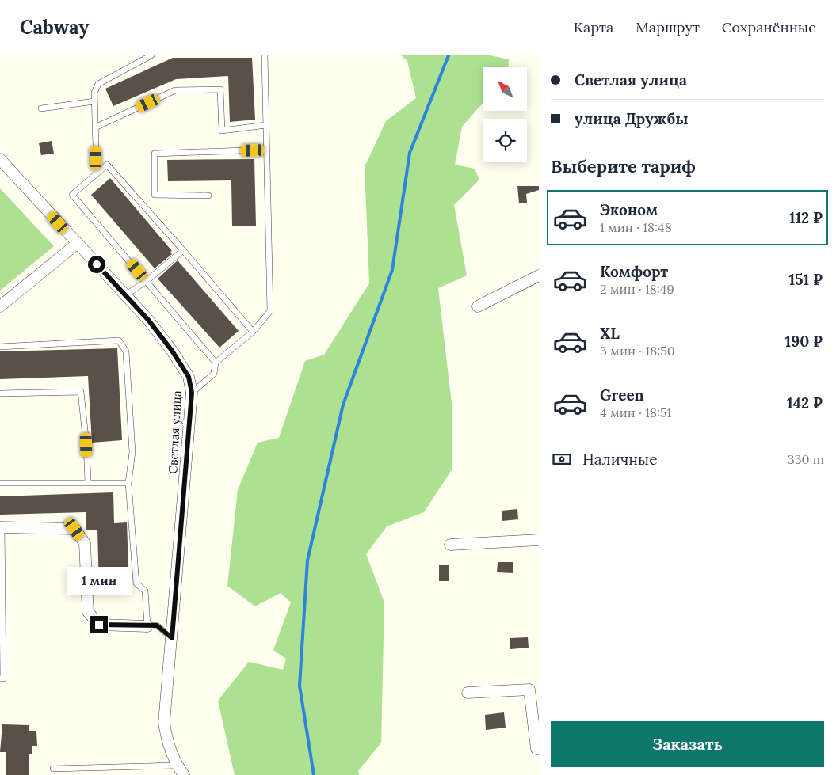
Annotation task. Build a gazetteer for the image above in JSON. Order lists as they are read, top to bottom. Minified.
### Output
{"streets":{"street":["Светлая улица"]},"north":"top left","page":{"header":"Cabway","nav":["Карта","Маршрут","Сохранённые"],"banner":["Светлая улица","улица Дружбы"],"heading":"Выберите тариф","list":[{"name":"Эконом","note":"1 мин · 18:48","value":"112 ₽"},{"name":"Комфорт","note":"2 мин · 18:49","value":"151 ₽"},{"name":"XL","note":"3 мин · 18:50","value":"190 ₽"},{"name":"Green","note":"4 мин · 18:51","value":"142 ₽"}],"pay":["Наличные","330 m"],"bubble":"1 мин","buttons":"Заказать"}}
